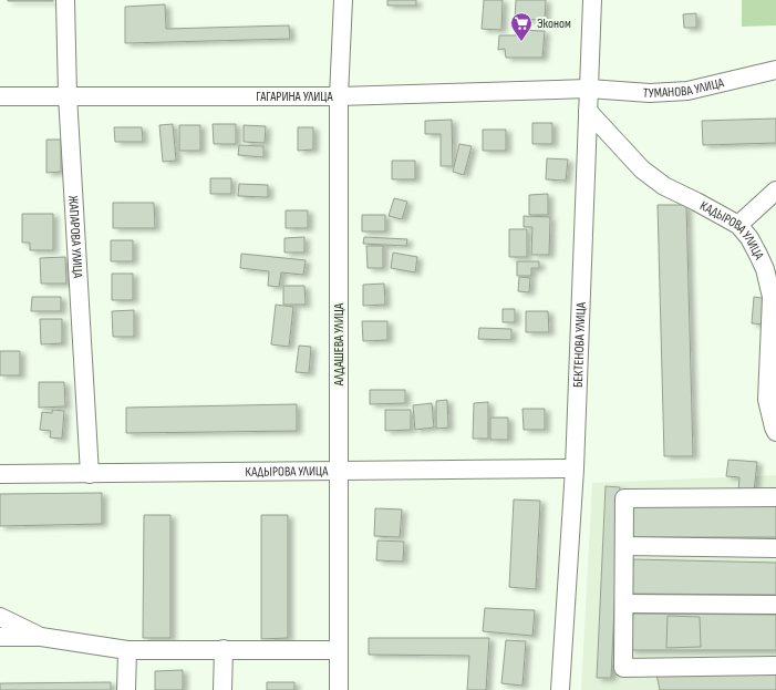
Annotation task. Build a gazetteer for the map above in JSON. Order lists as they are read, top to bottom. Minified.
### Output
{"streets":{"street":["ТУМАНОВА УЛИЦА","ГАГАРИНА УЛИЦА","КАДЫРОВА УЛИЦА","ЖАПАРОВА УЛИЦА","АЛДАШЕВА УЛИЦА","БЕКТЕНОВА УЛИЦА"]},"crossings":[["ТУМАНОВА УЛИЦА","ГАГАРИНА УЛИЦА"],["ТУМАНОВА УЛИЦА","БЕКТЕНОВА УЛИЦА"],["ГАГАРИНА УЛИЦА","ЖАПАРОВА УЛИЦА"],["ГАГАРИНА УЛИЦА","АЛДАШЕВА УЛИЦА"],["ГАГАРИНА УЛИЦА","БЕКТЕНОВА УЛИЦА"],["КАДЫРОВА УЛИЦА","ЖАПАРОВА УЛИЦА"],["КАДЫРОВА УЛИЦА","АЛДАШЕВА УЛИЦА"],["КАДЫРОВА УЛИЦА","БЕКТЕНОВА УЛИЦА"]],"places":{"supermarket":["Эконом"]}}
